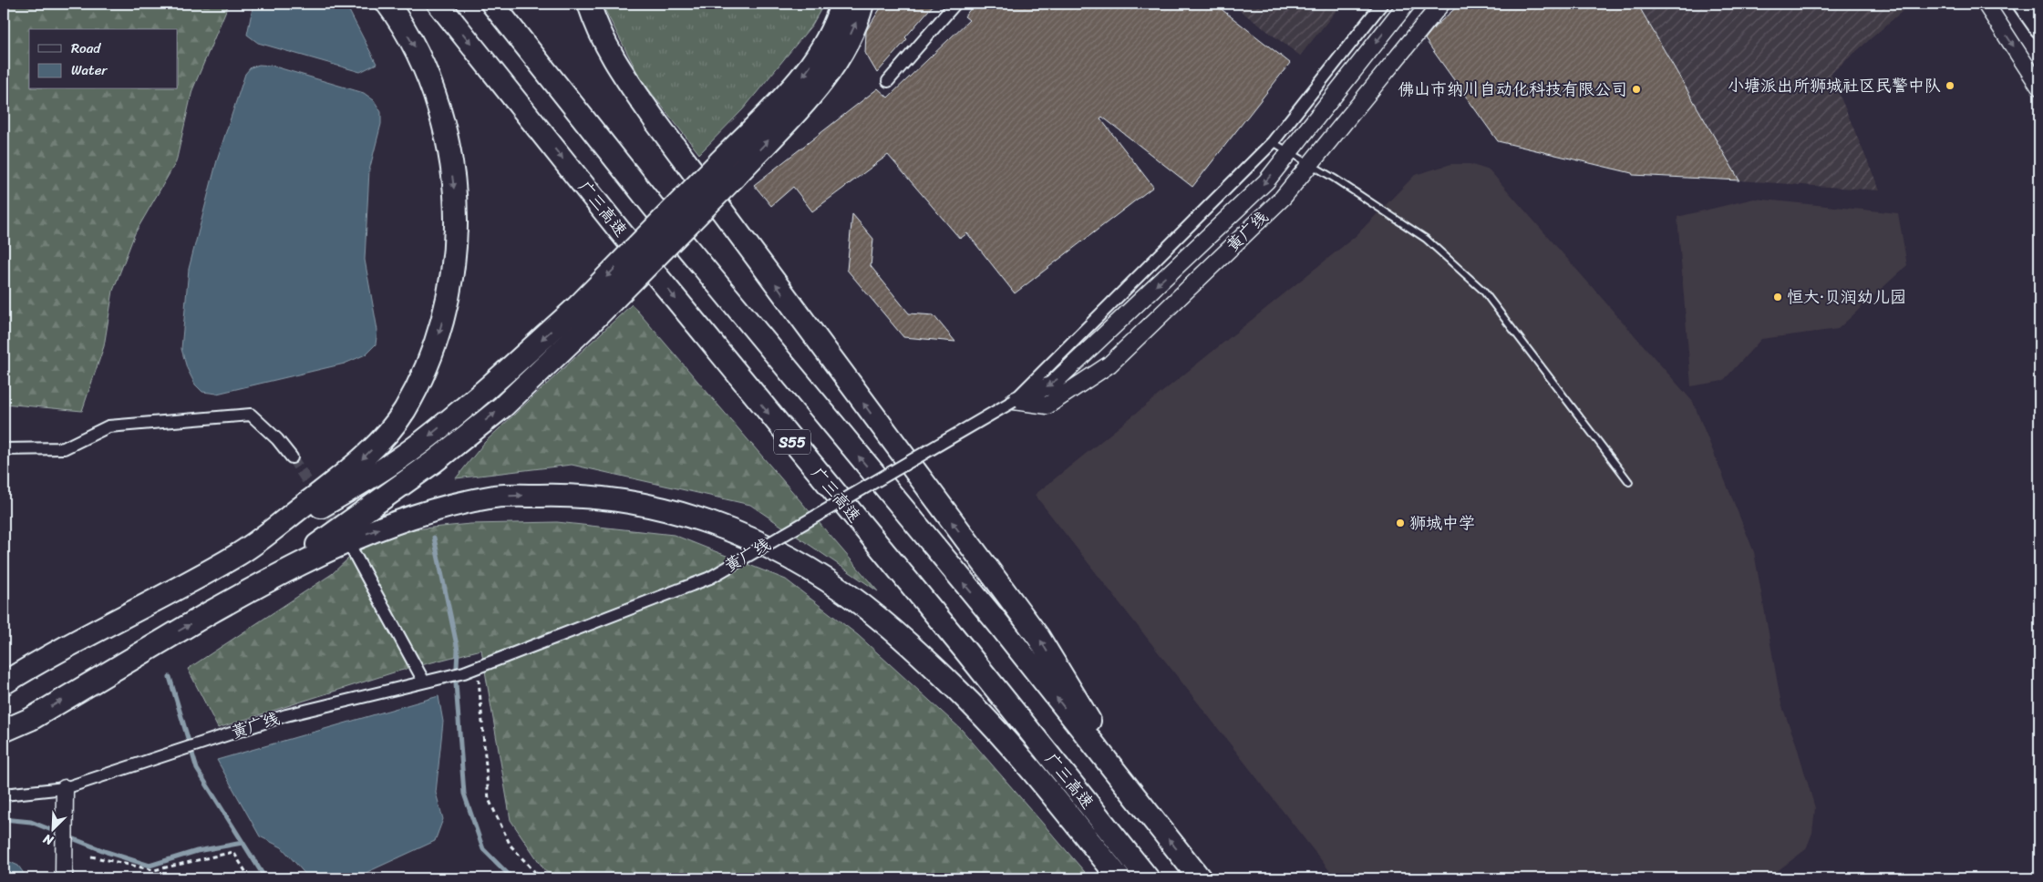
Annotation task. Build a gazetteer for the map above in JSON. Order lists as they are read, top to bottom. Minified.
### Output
{"streets":{"highway":["广三高速","S55"],"street":["黄广线"]},"places":["小塘派出所狮城社区民警中队","佛山市纳川自动化科技有限公司","恒大·贝润幼儿园","狮城中学"],"legend":["Road","Water"],"north":"bottom left"}
